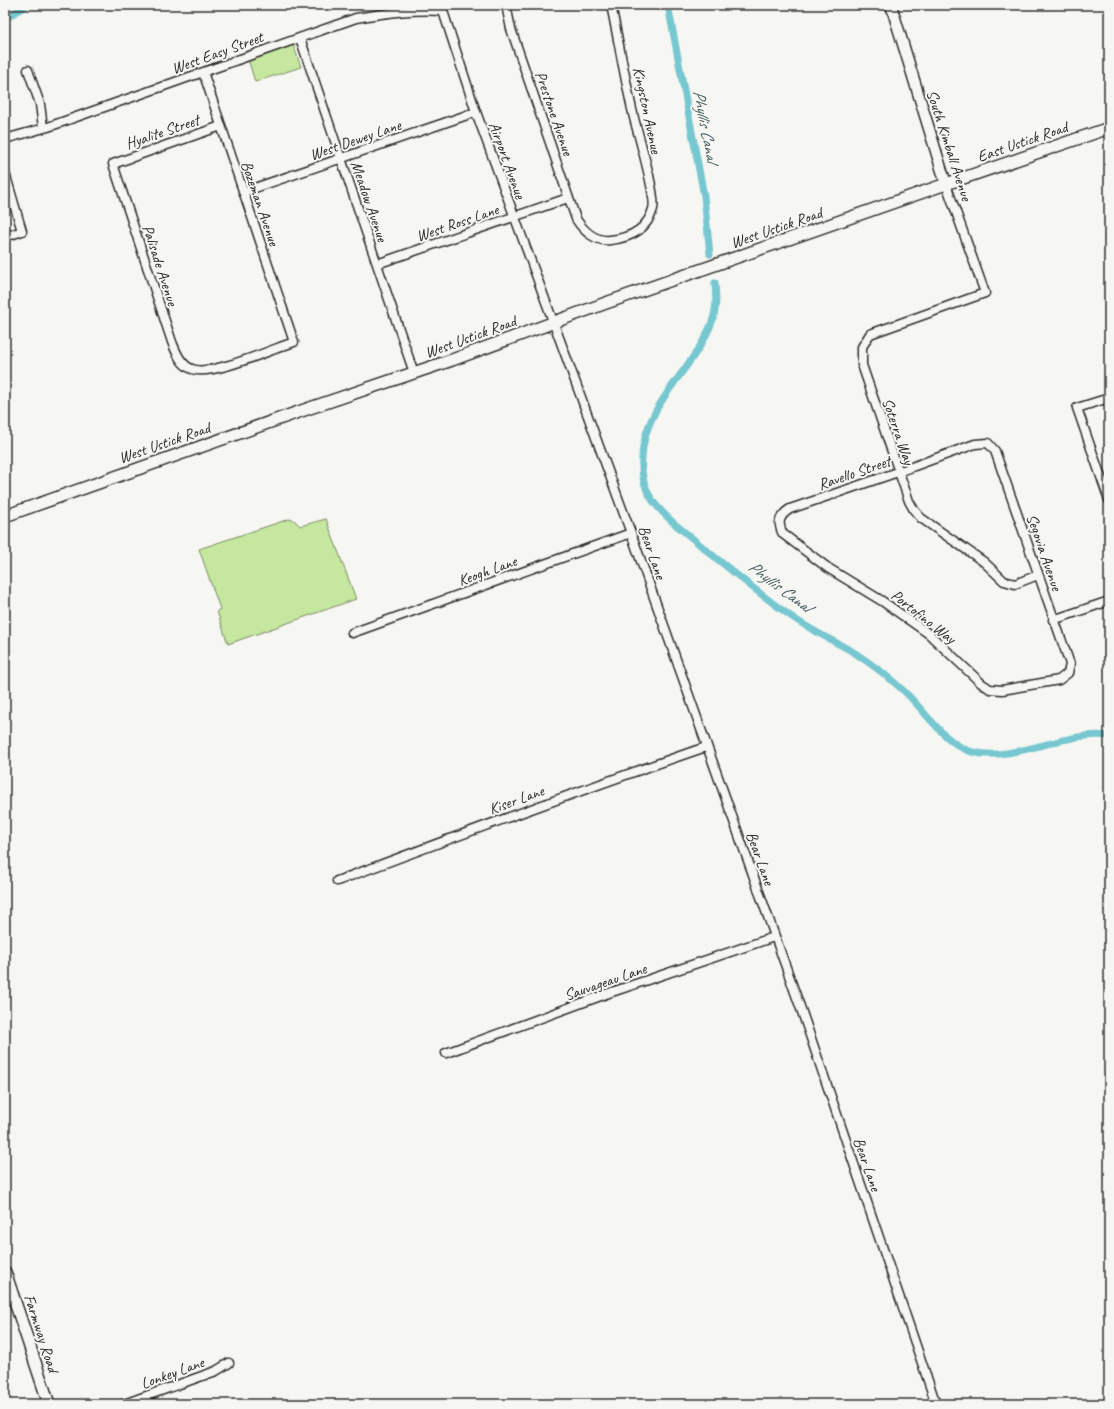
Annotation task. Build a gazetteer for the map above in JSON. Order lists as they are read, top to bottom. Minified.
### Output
{"streets":{"main road":["East Ustick Road","West Ustick Road","Farmway Road"],"street":["West Easy Street","Kingston Avenue","Prestone Avenue","Hyalite Street","West Dewey Lane","South Kimball Avenue","Airport Avenue","Meadow Avenue","Bozeman Avenue","West Ross Lane","Palisade Avenue","Soterra Way","Ravello Street","Bear Lane","Segovia Avenue","Keogh Lane","Portofino Way","Kiser Lane","Sauvageau Lane","Lonkey Lane"]},"crossings":[["West Easy Street","Airport Avenue"],["West Easy Street","Meadow Avenue"],["West Easy Street","Bozeman Avenue"],["Kingston Avenue","Prestone Avenue"],["Prestone Avenue","West Ross Lane"],["Hyalite Street","Bozeman Avenue"],["Hyalite Street","Palisade Avenue"],["West Dewey Lane","Airport Avenue"],["West Dewey Lane","Meadow Avenue"],["West Dewey Lane","Bozeman Avenue"],["East Ustick Road","South Kimball Avenue"],["East Ustick Road","West Ustick Road"],["South Kimball Avenue","West Ustick Road"],["South Kimball Avenue","Soterra Way"],["Airport Avenue","West Ross Lane"],["Airport Avenue","West Ustick Road"],["Airport Avenue","Bear Lane"],["Meadow Avenue","West Ross Lane"],["Meadow Avenue","West Ustick Road"],["Bozeman Avenue","Palisade Avenue"],["West Ustick Road","Bear Lane"],["Soterra Way","Ravello Street"],["Soterra Way","Segovia Avenue"],["Ravello Street","Segovia Avenue"],["Ravello Street","Portofino Way"],["Bear Lane","Keogh Lane"],["Bear Lane","Kiser Lane"],["Bear Lane","Sauvageau Lane"],["Segovia Avenue","Portofino Way"]],"water":["Phyllis Canal"]}
